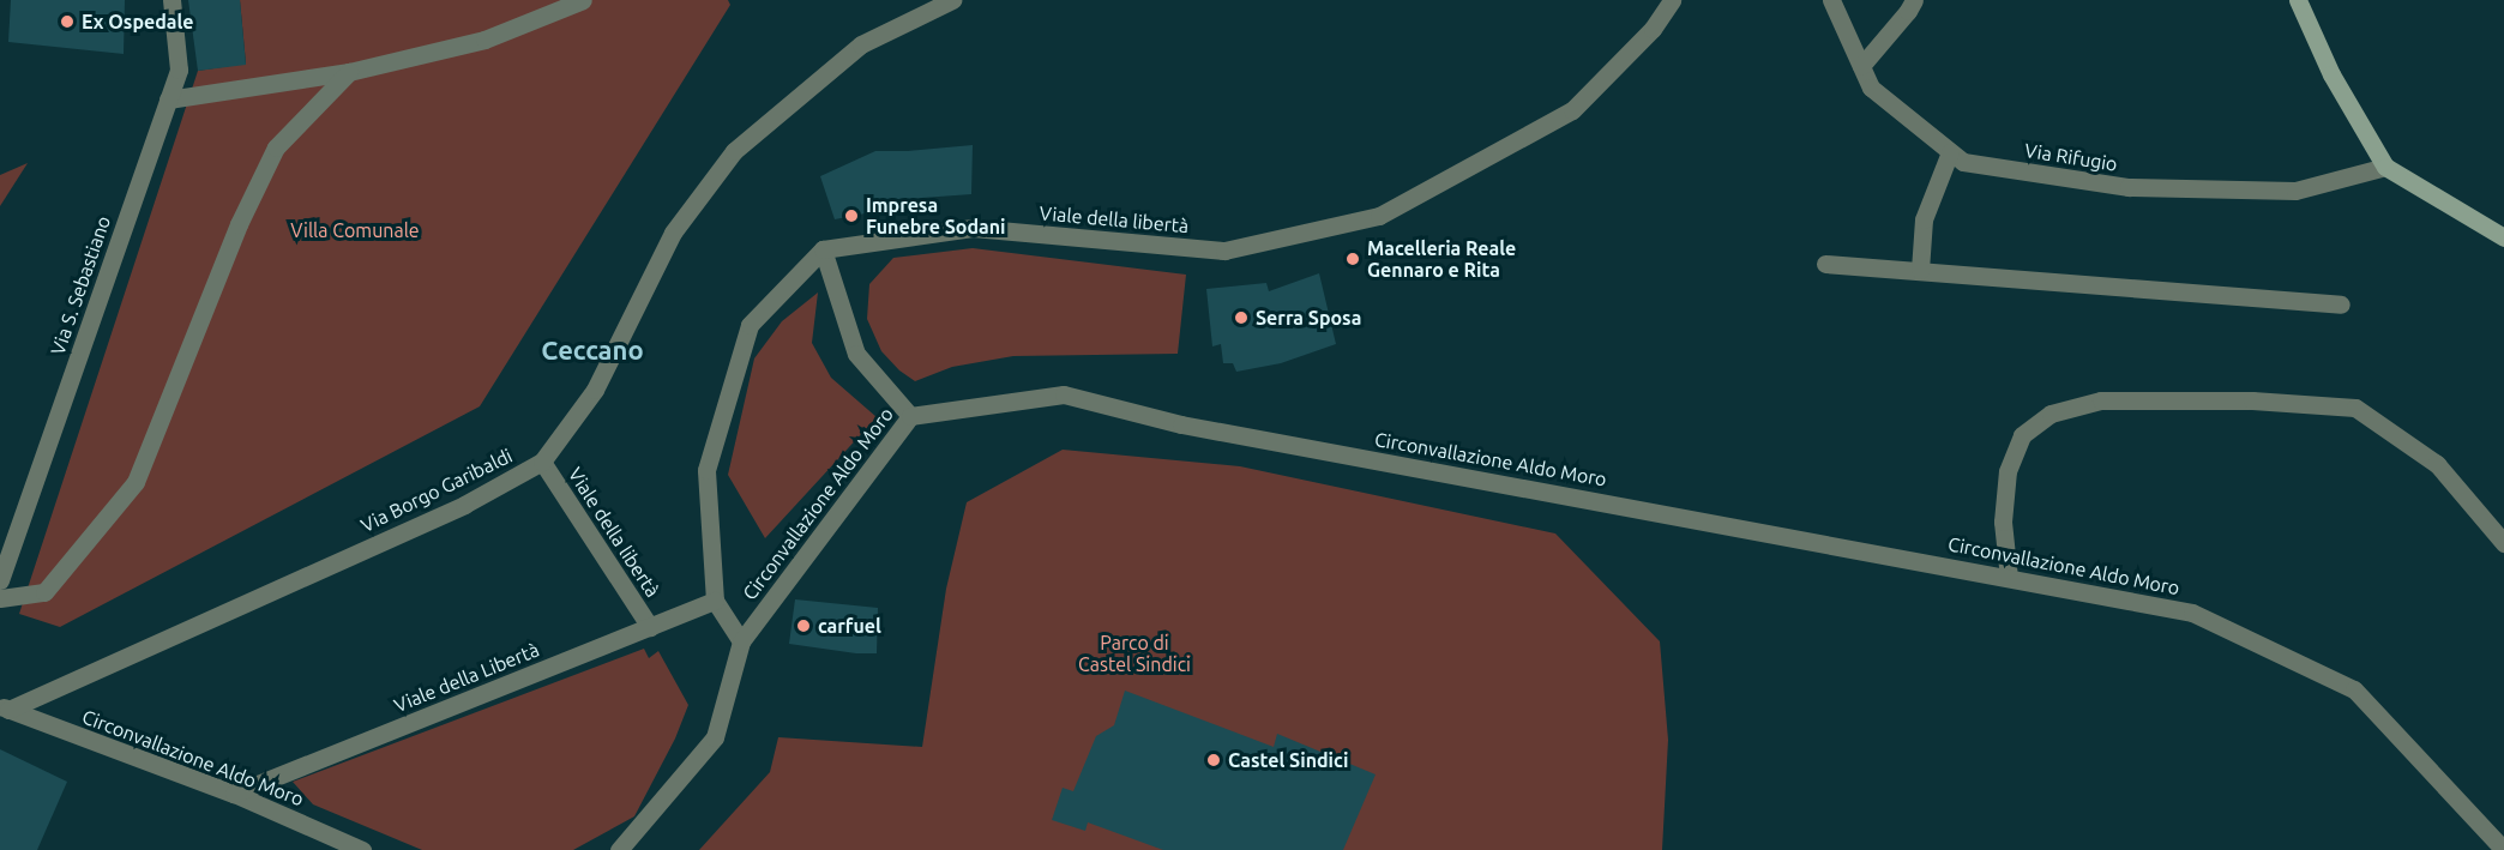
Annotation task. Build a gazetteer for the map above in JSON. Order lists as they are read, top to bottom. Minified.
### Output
{"streets":{"street":["Via Rifugio","Viale della libertà","Via S. Sebastiano","Circonvallazione Aldo Moro","Via Borgo Garibaldi","Viale della Libertà"]},"crossings":[["Viale della libertà","Via Borgo Garibaldi"],["Viale della libertà","Viale della Libertà"],["Circonvallazione Aldo Moro","Via Borgo Garibaldi"],["Circonvallazione Aldo Moro","Viale della Libertà"]],"districts":["Ceccano"],"parks":["Villa Comunale","Parco di Castel Sindici"],"places":["Ex Ospedale","Impresa Funebre Sodani","Macelleria Reale Gennaro e Rita","Serra Sposa","carfuel","Castel Sindici"]}
